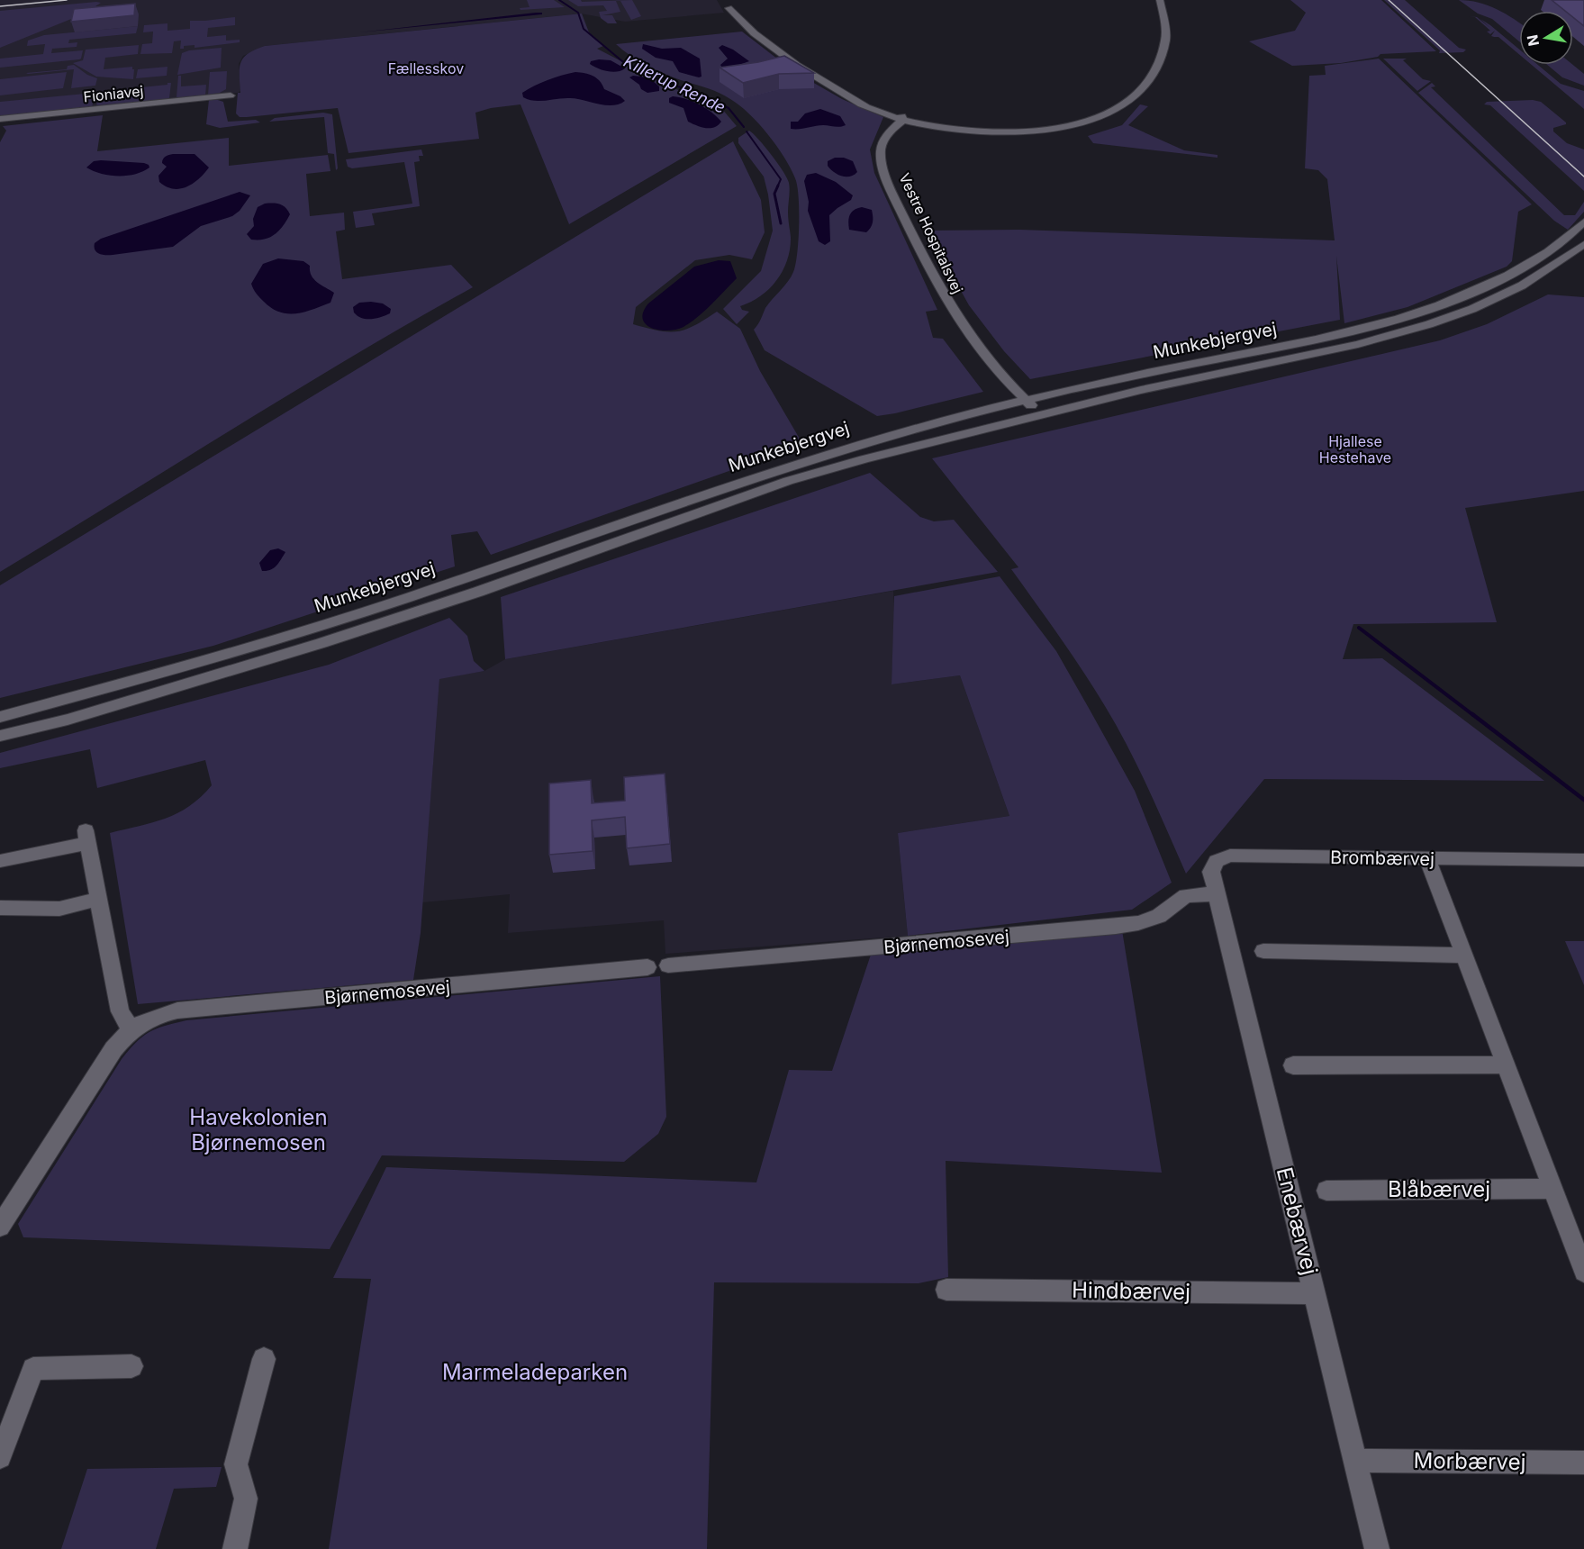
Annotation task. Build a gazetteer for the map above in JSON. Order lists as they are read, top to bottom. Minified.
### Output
{"streets":{"street":["Fioniavej","Vestre Hospitalsvej","Munkebjergvej","Brombærvej","Bjørnemosevej","Blåbærvej","Enebærvej","Hindbærvej","Morbærvej"]},"crossings":[["Vestre Hospitalsvej","Munkebjergvej"],["Brombærvej","Bjørnemosevej"],["Brombærvej","Enebærvej"],["Bjørnemosevej","Enebærvej"],["Enebærvej","Hindbærvej"],["Enebærvej","Morbærvej"]],"water":["Killerup Rende"],"parks":["Fællesskov","Hjallese Hestehave","Havekolonien Bjørnemosen","Marmeladeparken"],"north":"left"}
